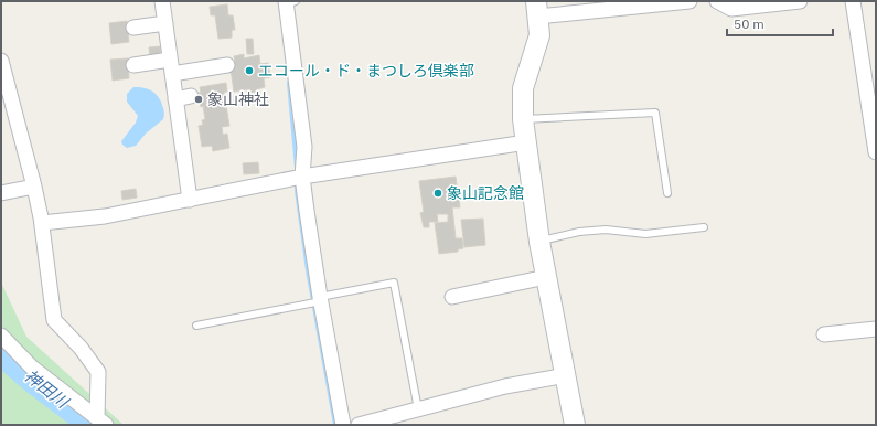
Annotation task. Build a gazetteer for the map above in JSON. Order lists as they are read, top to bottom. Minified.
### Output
{"water":["神田川"],"places":["エコール・ド・まつしろ倶楽部","象山神社","象山記念館"],"scale_bar":"50 m"}
